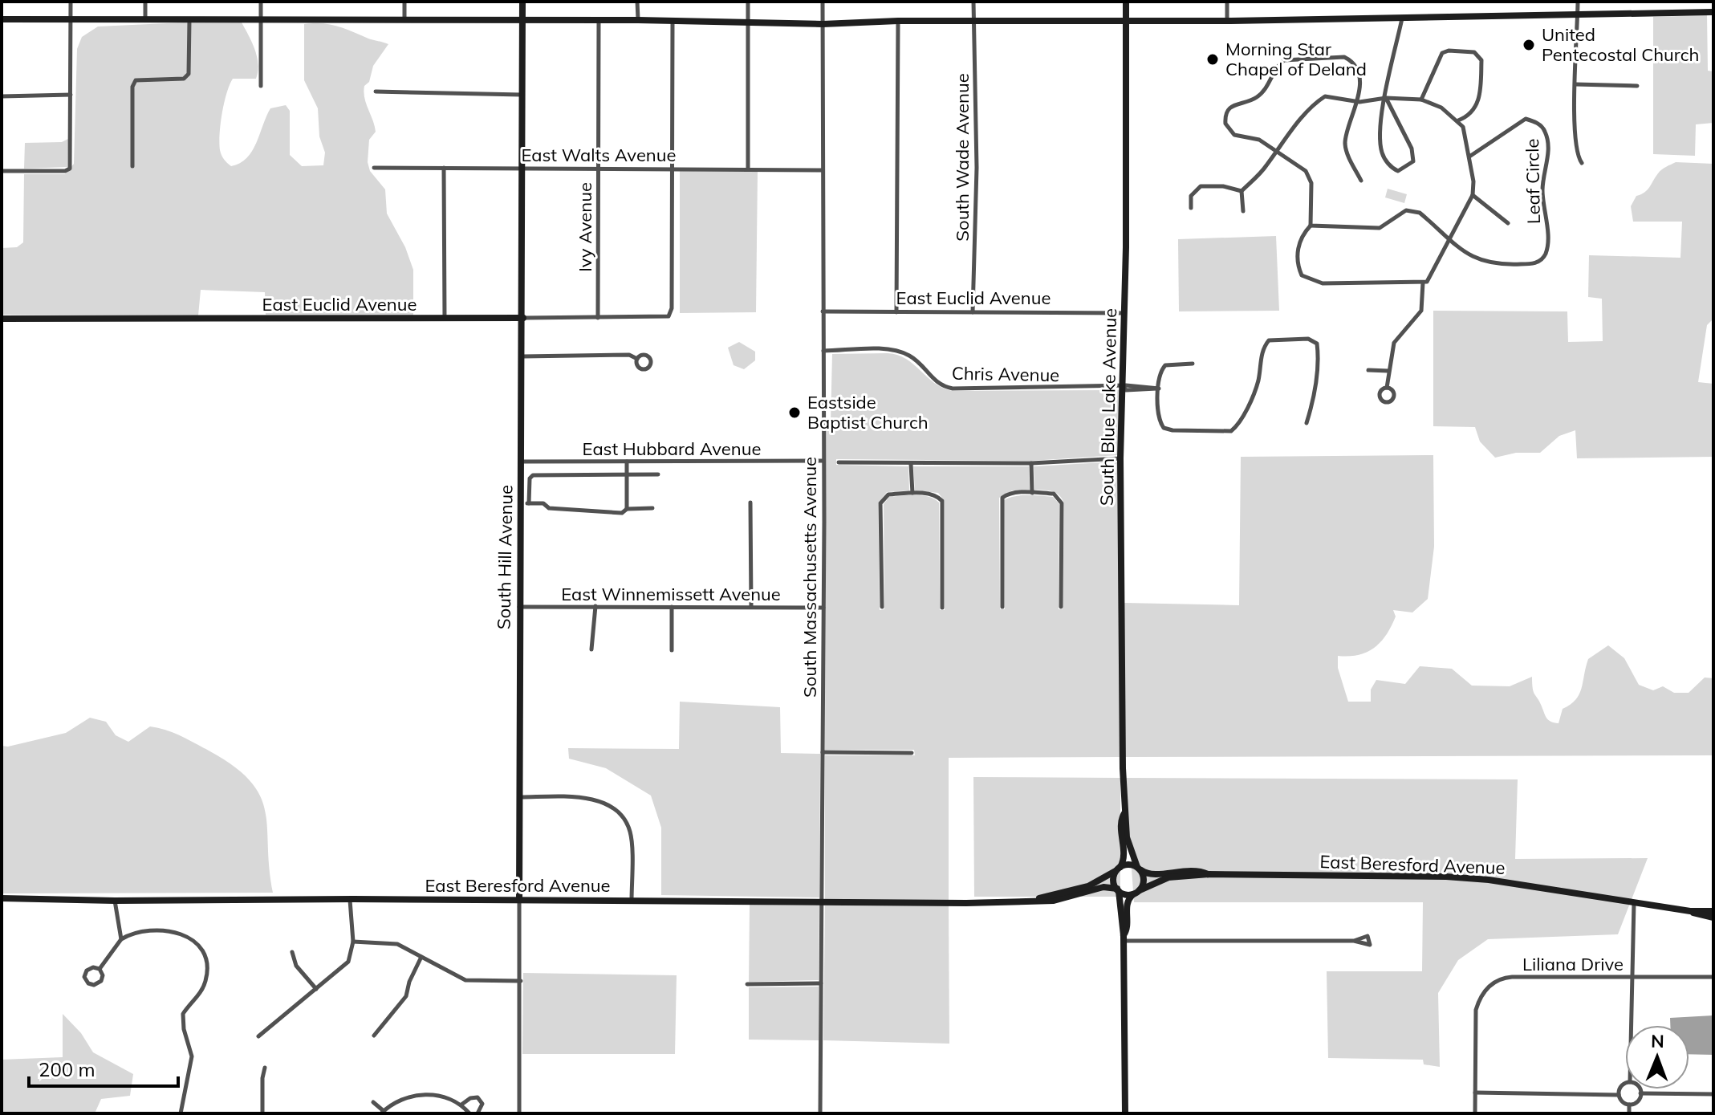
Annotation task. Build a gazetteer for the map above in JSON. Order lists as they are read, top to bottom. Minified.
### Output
{"streets":{"street":["East Walts Avenue","South Wade Avenue","Leaf Circle","Ivy Avenue","East Euclid Avenue","Chris Avenue","South Blue Lake Avenue","East Hubbard Avenue","South Hill Avenue","South Massachusetts Avenue","East Winnemissett Avenue","East Beresford Avenue","Liliana Drive"]},"crossings":[["East Walts Avenue","Ivy Avenue"],["East Walts Avenue","East Euclid Avenue"],["East Walts Avenue","South Hill Avenue"],["East Walts Avenue","South Massachusetts Avenue"],["South Wade Avenue","East Euclid Avenue"],["Ivy Avenue","East Euclid Avenue"],["East Euclid Avenue","South Blue Lake Avenue"],["East Euclid Avenue","South Hill Avenue"],["East Euclid Avenue","South Massachusetts Avenue"],["Chris Avenue","South Blue Lake Avenue"],["Chris Avenue","South Massachusetts Avenue"],["South Blue Lake Avenue","East Beresford Avenue"],["East Hubbard Avenue","South Hill Avenue"],["East Hubbard Avenue","South Massachusetts Avenue"],["South Hill Avenue","East Winnemissett Avenue"],["South Hill Avenue","East Beresford Avenue"],["South Massachusetts Avenue","East Winnemissett Avenue"],["South Massachusetts Avenue","East Beresford Avenue"]],"places":["United Pentecostal Church","Morning Star Chapel of Deland","Eastside Baptist Church"],"scale_bar":"200 m","north":"top"}
